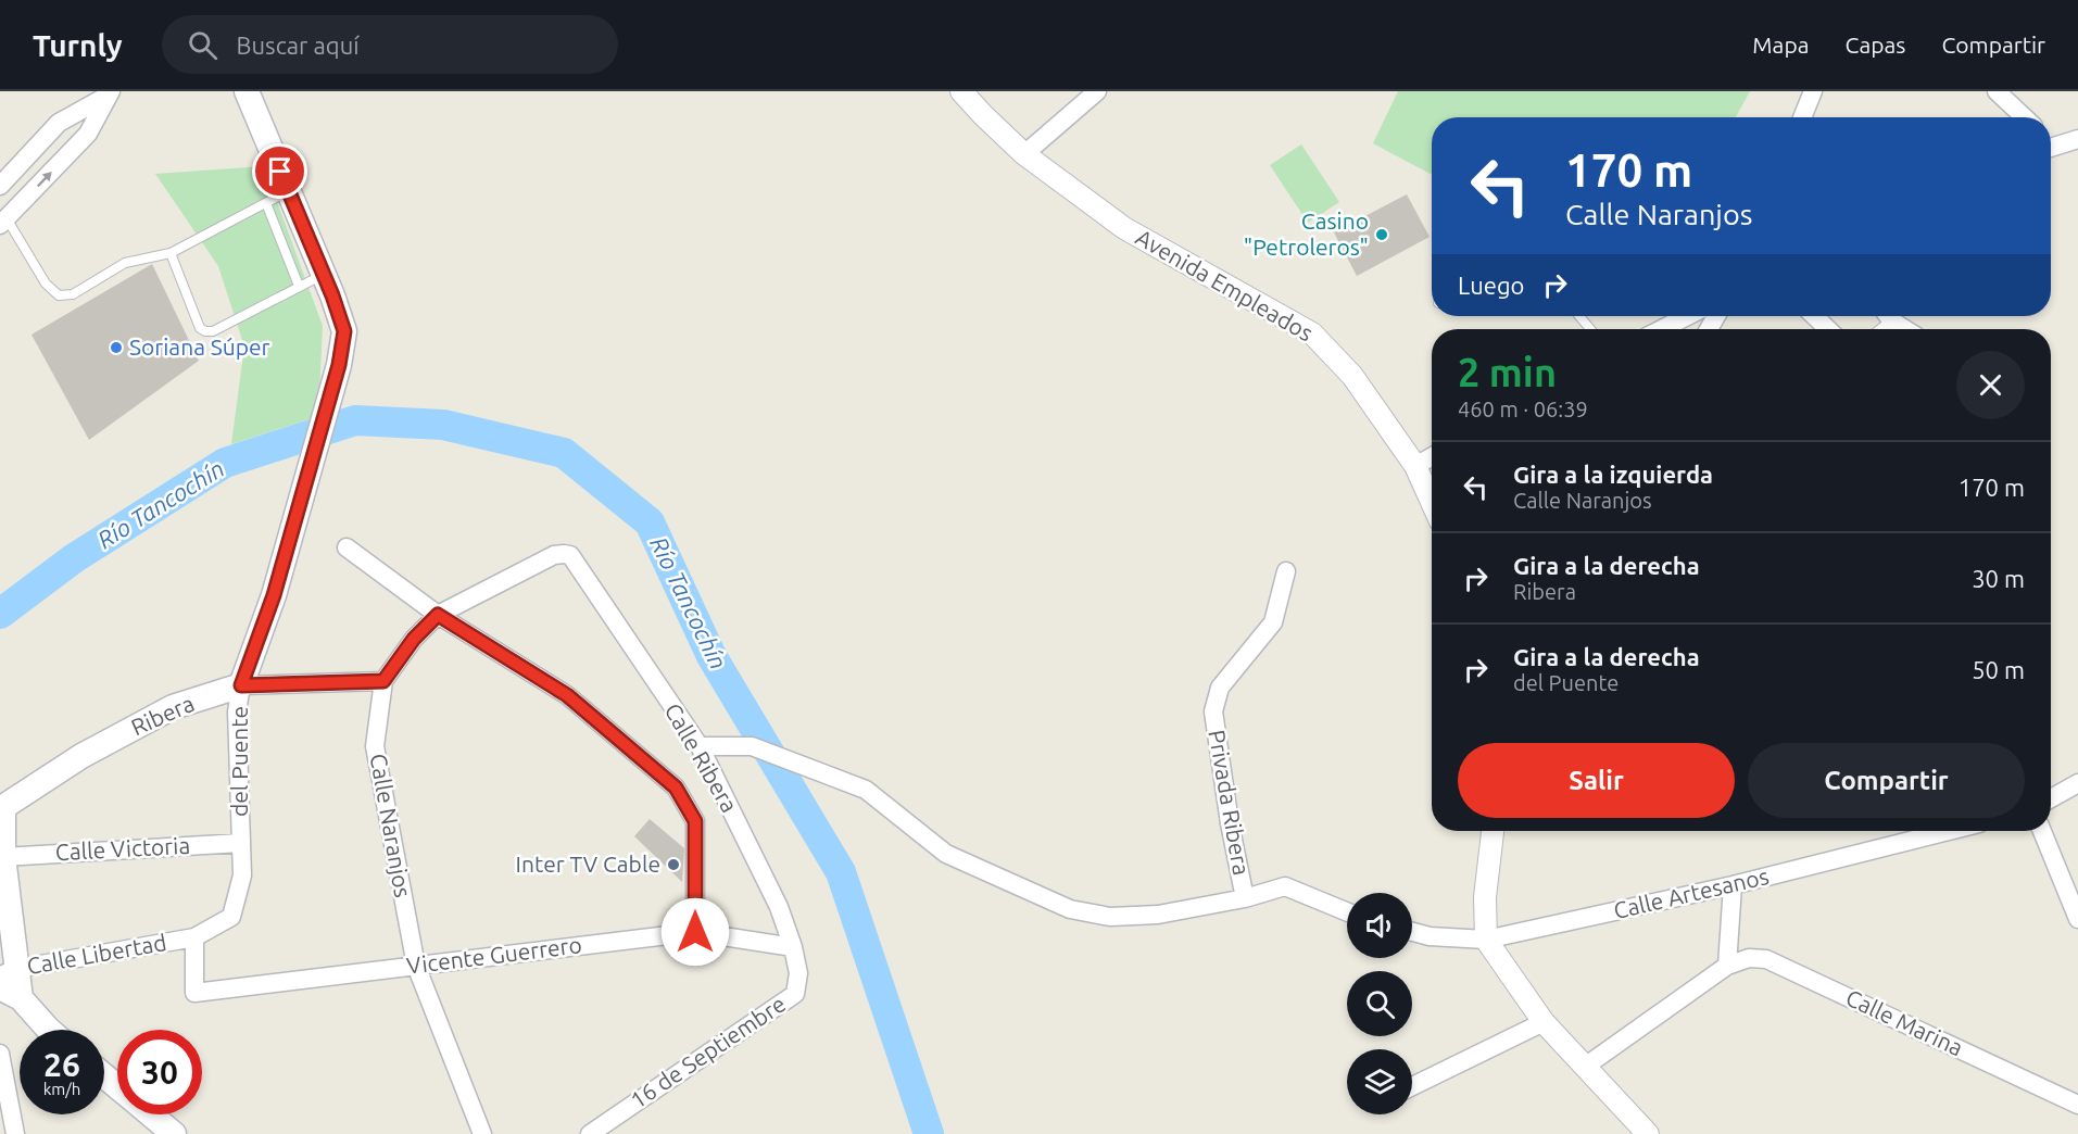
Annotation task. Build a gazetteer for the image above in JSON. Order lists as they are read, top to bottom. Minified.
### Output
{"streets":{"main road":["Ribera","del Puente"],"street":["Avenida Empleados","Calle Ribera","Privada Ribera","Calle Naranjos","Calle Victoria","Calle Artesanos","Calle Libertad","Vicente Guerrero","Calle Marina","16 de Septiembre"]},"crossings":[["Ribera","del Puente"],["Ribera","Calle Naranjos"],["Calle Ribera","Calle Naranjos"],["Calle Ribera","Vicente Guerrero"],["Calle Ribera","16 de Septiembre"],["del Puente","Calle Victoria"],["del Puente","Calle Libertad"],["del Puente","Vicente Guerrero"],["Calle Naranjos","Vicente Guerrero"],["Calle Libertad","Vicente Guerrero"]],"water":["Río Tancochín"],"places":["Casino \"Petroleros\"","Soriana Súper","Inter TV Cable"],"page":{"header":"Turnly","search":"Buscar aquí","nav":["Mapa","Capas","Compartir"],"turn":["170 m","Calle Naranjos"],"then":"Luego","heading":["2 min","460 m · 06:39"],"list":[{"name":"Gira a la izquierda","note":"Calle Naranjos","value":"170 m"},{"name":"Gira a la derecha","note":"Ribera","value":"30 m"},{"name":"Gira a la derecha","note":"del Puente","value":"50 m"}],"buttons":["Salir","Compartir"],"speed":"26 km/h","limit":"30"}}
